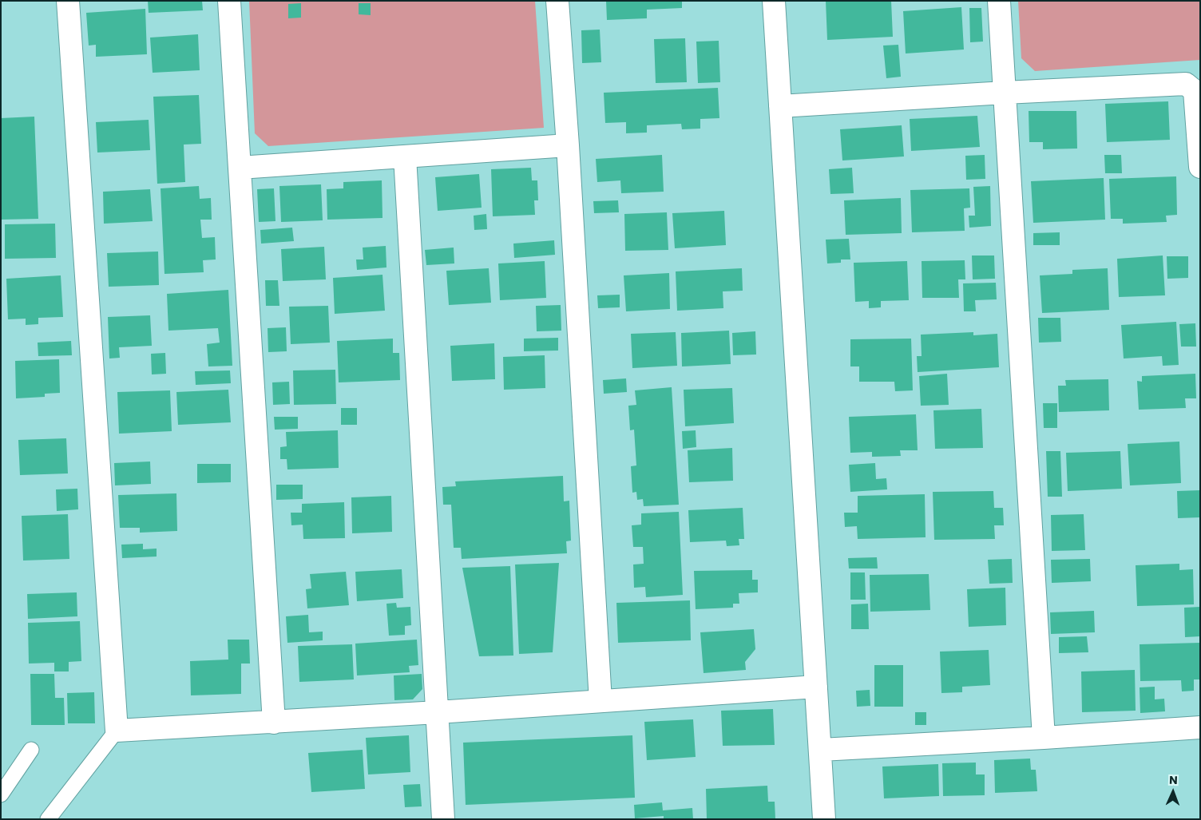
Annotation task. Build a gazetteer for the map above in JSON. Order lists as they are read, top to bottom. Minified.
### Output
{"north":"top"}
